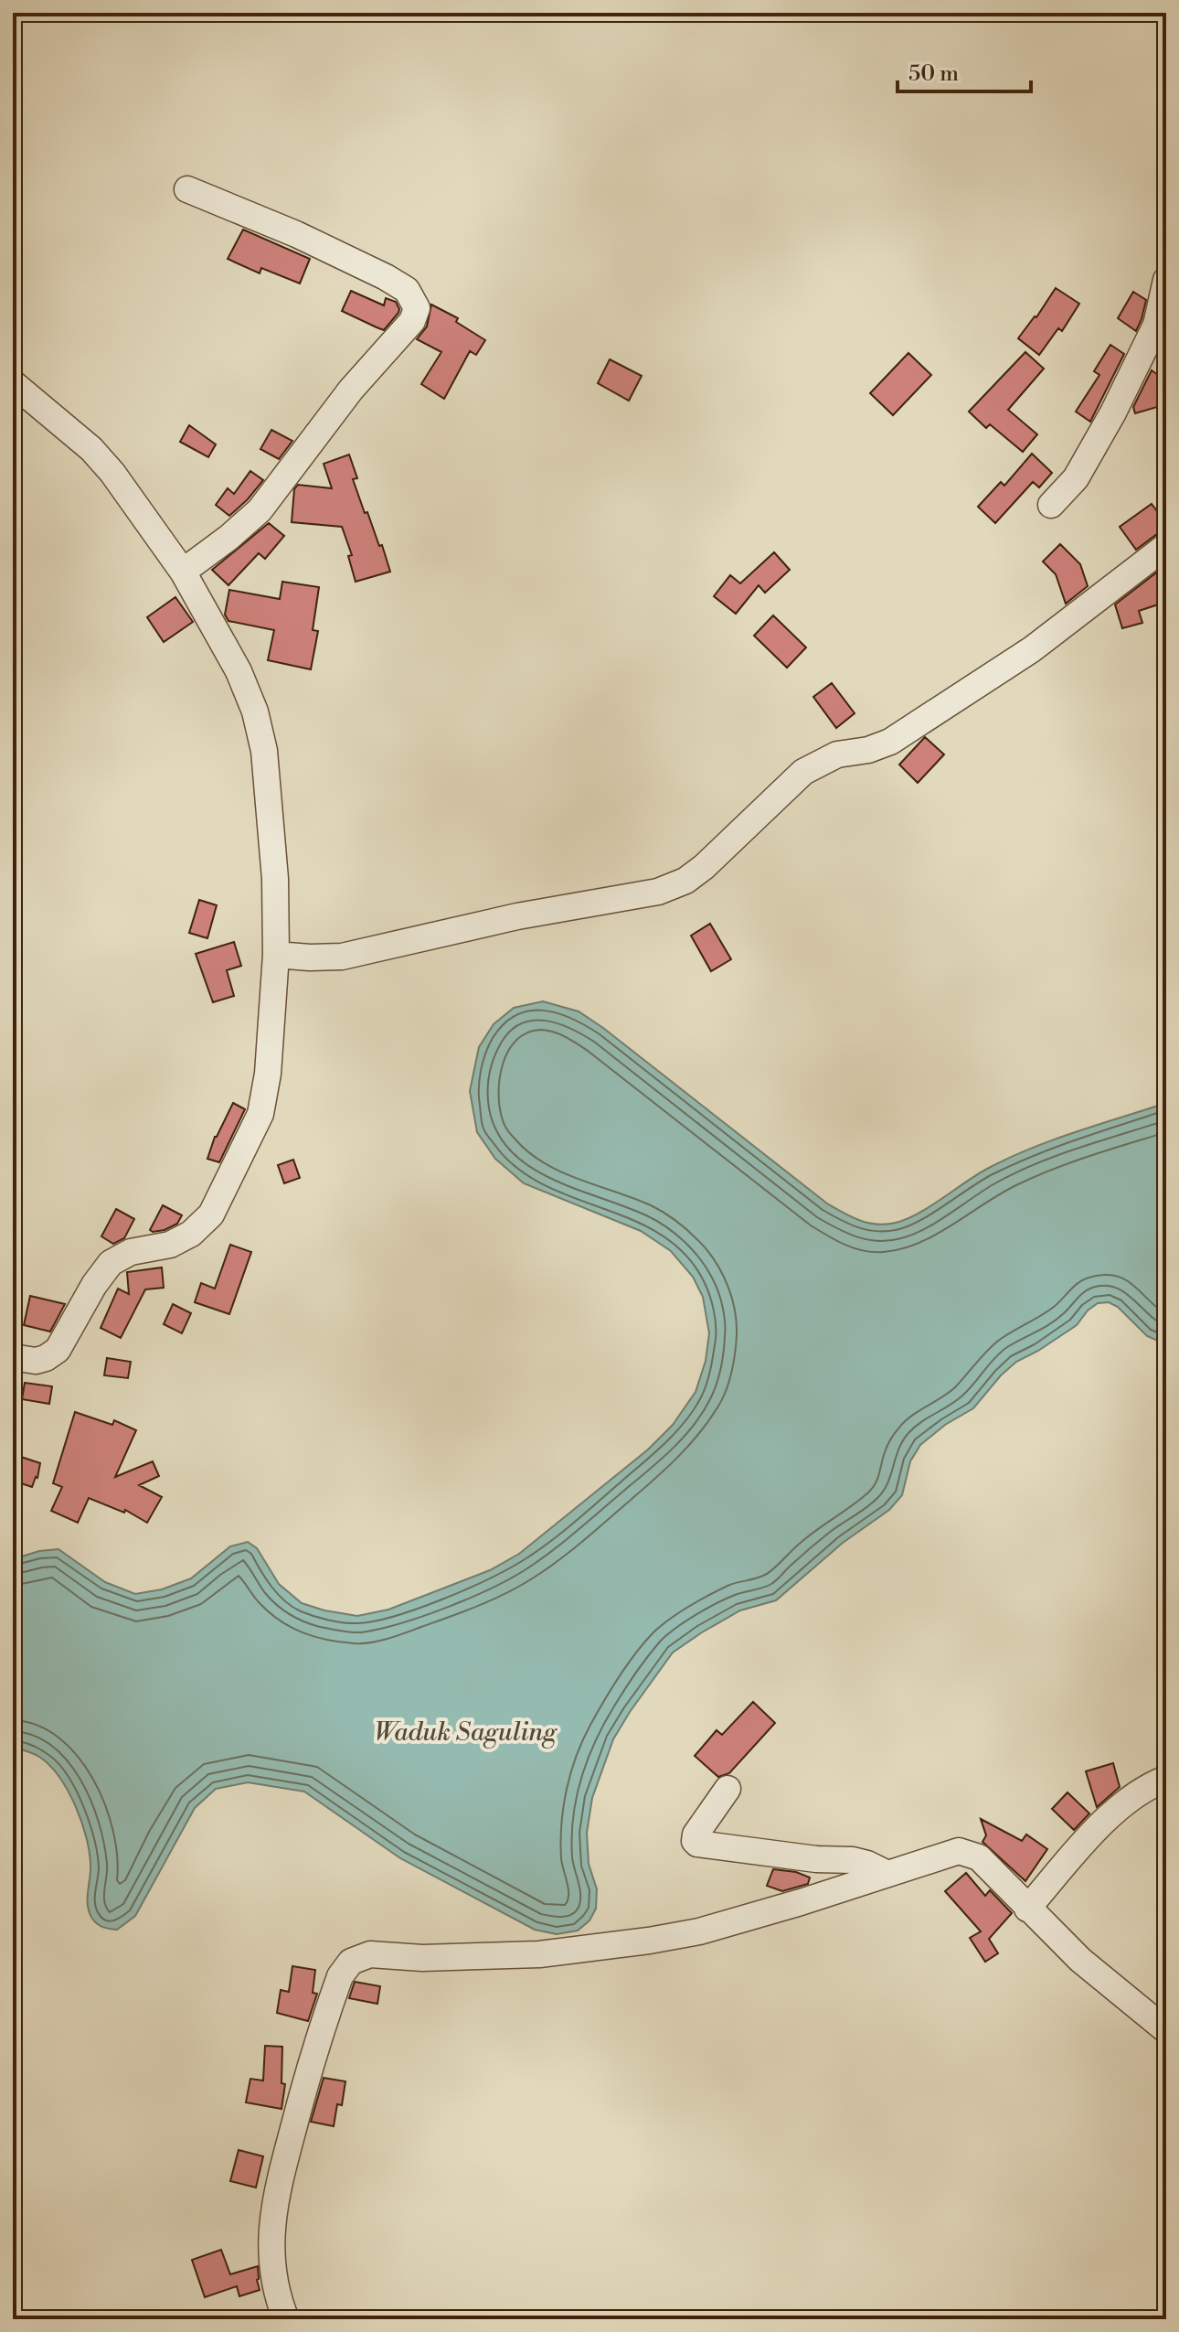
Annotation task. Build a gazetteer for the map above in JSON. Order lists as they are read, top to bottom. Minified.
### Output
{"water":["Waduk Saguling"],"scale_bar":"50 m"}
